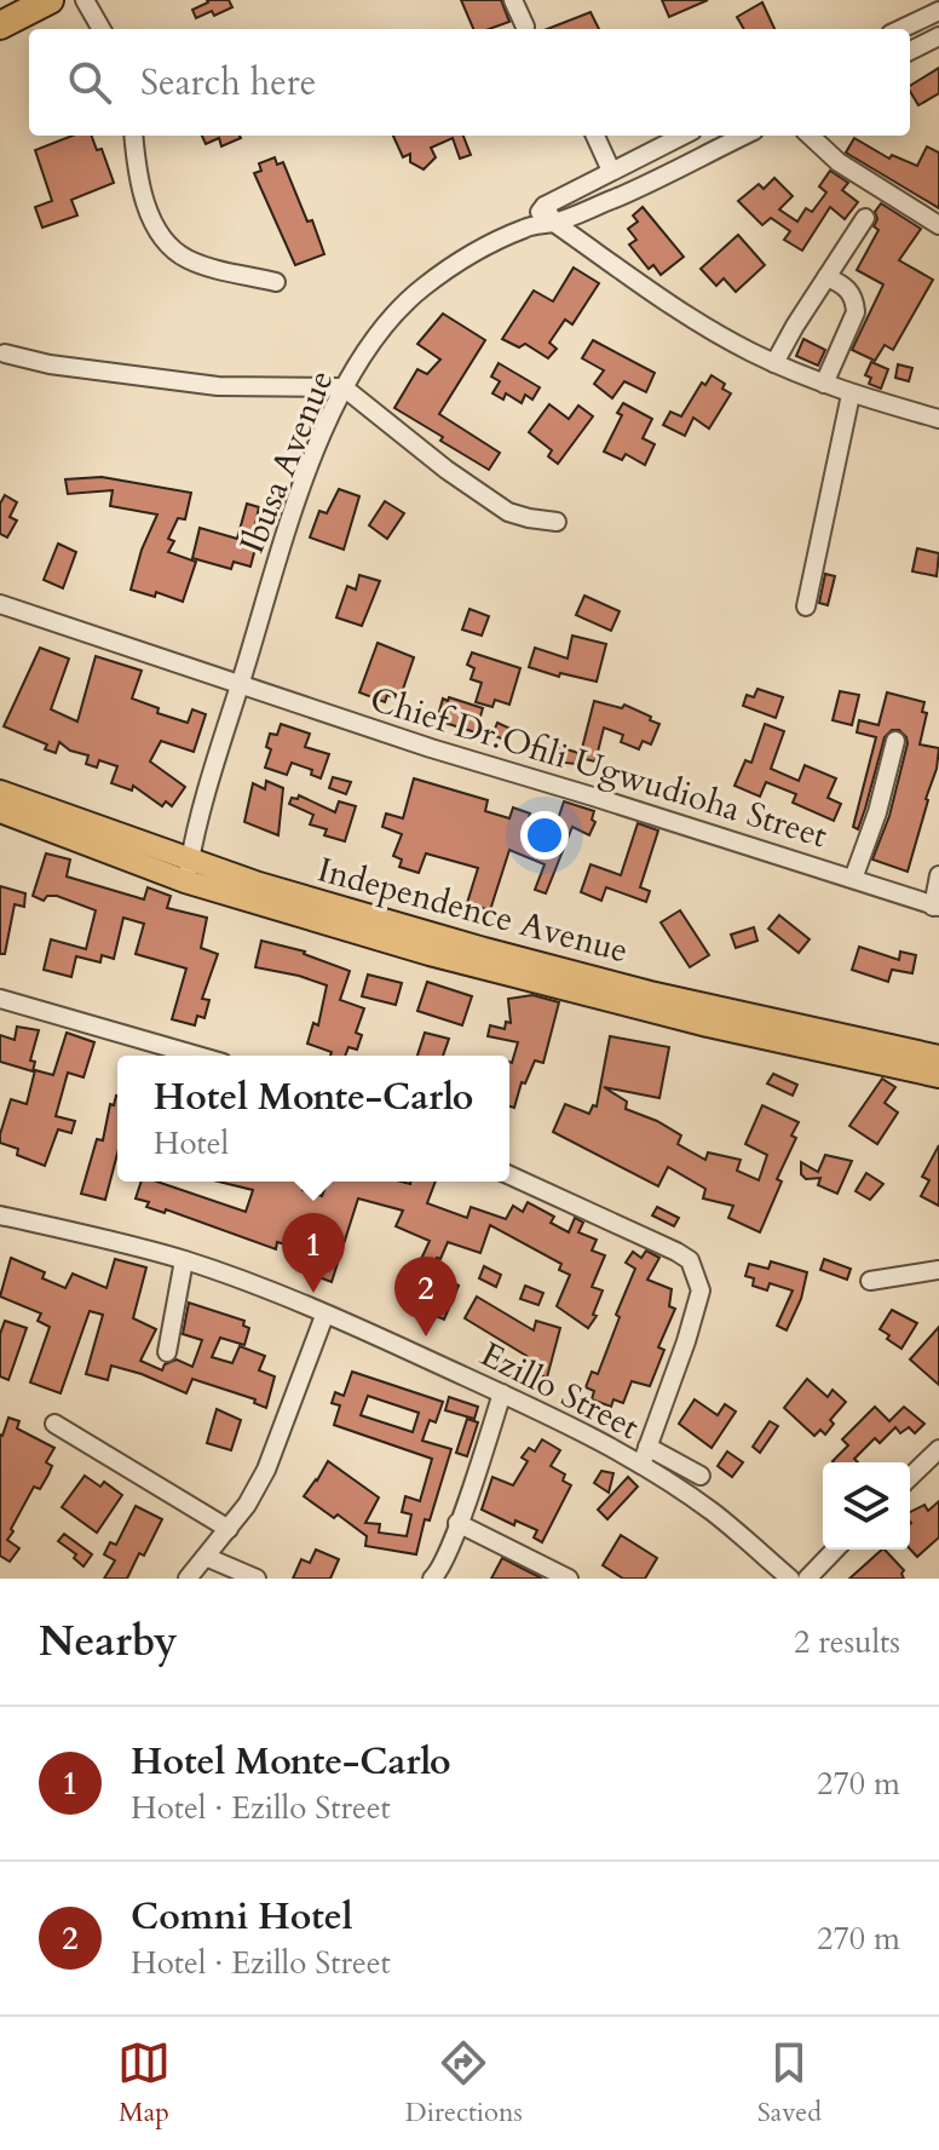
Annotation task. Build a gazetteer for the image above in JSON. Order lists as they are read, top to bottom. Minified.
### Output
{"streets":{"main road":["Independence Avenue"],"street":["Ibusa Avenue","Chief Dr.Ofili Ugwudioha Street","Ezillo Street"]},"crossings":[["Ibusa Avenue","Chief Dr.Ofili Ugwudioha Street"],["Ibusa Avenue","Independence Avenue"]],"page":{"search":"Search here","popup":["Hotel Monte-Carlo","Hotel"],"pins":["1","2"],"heading":["Nearby","2 results"],"list":[{"mark":"1","name":"Hotel Monte-Carlo","note":"Hotel · Ezillo Street","value":"270 m"},{"mark":"2","name":"Comni Hotel","note":"Hotel · Ezillo Street","value":"270 m"}],"nav":["Map","Directions","Saved"]}}
